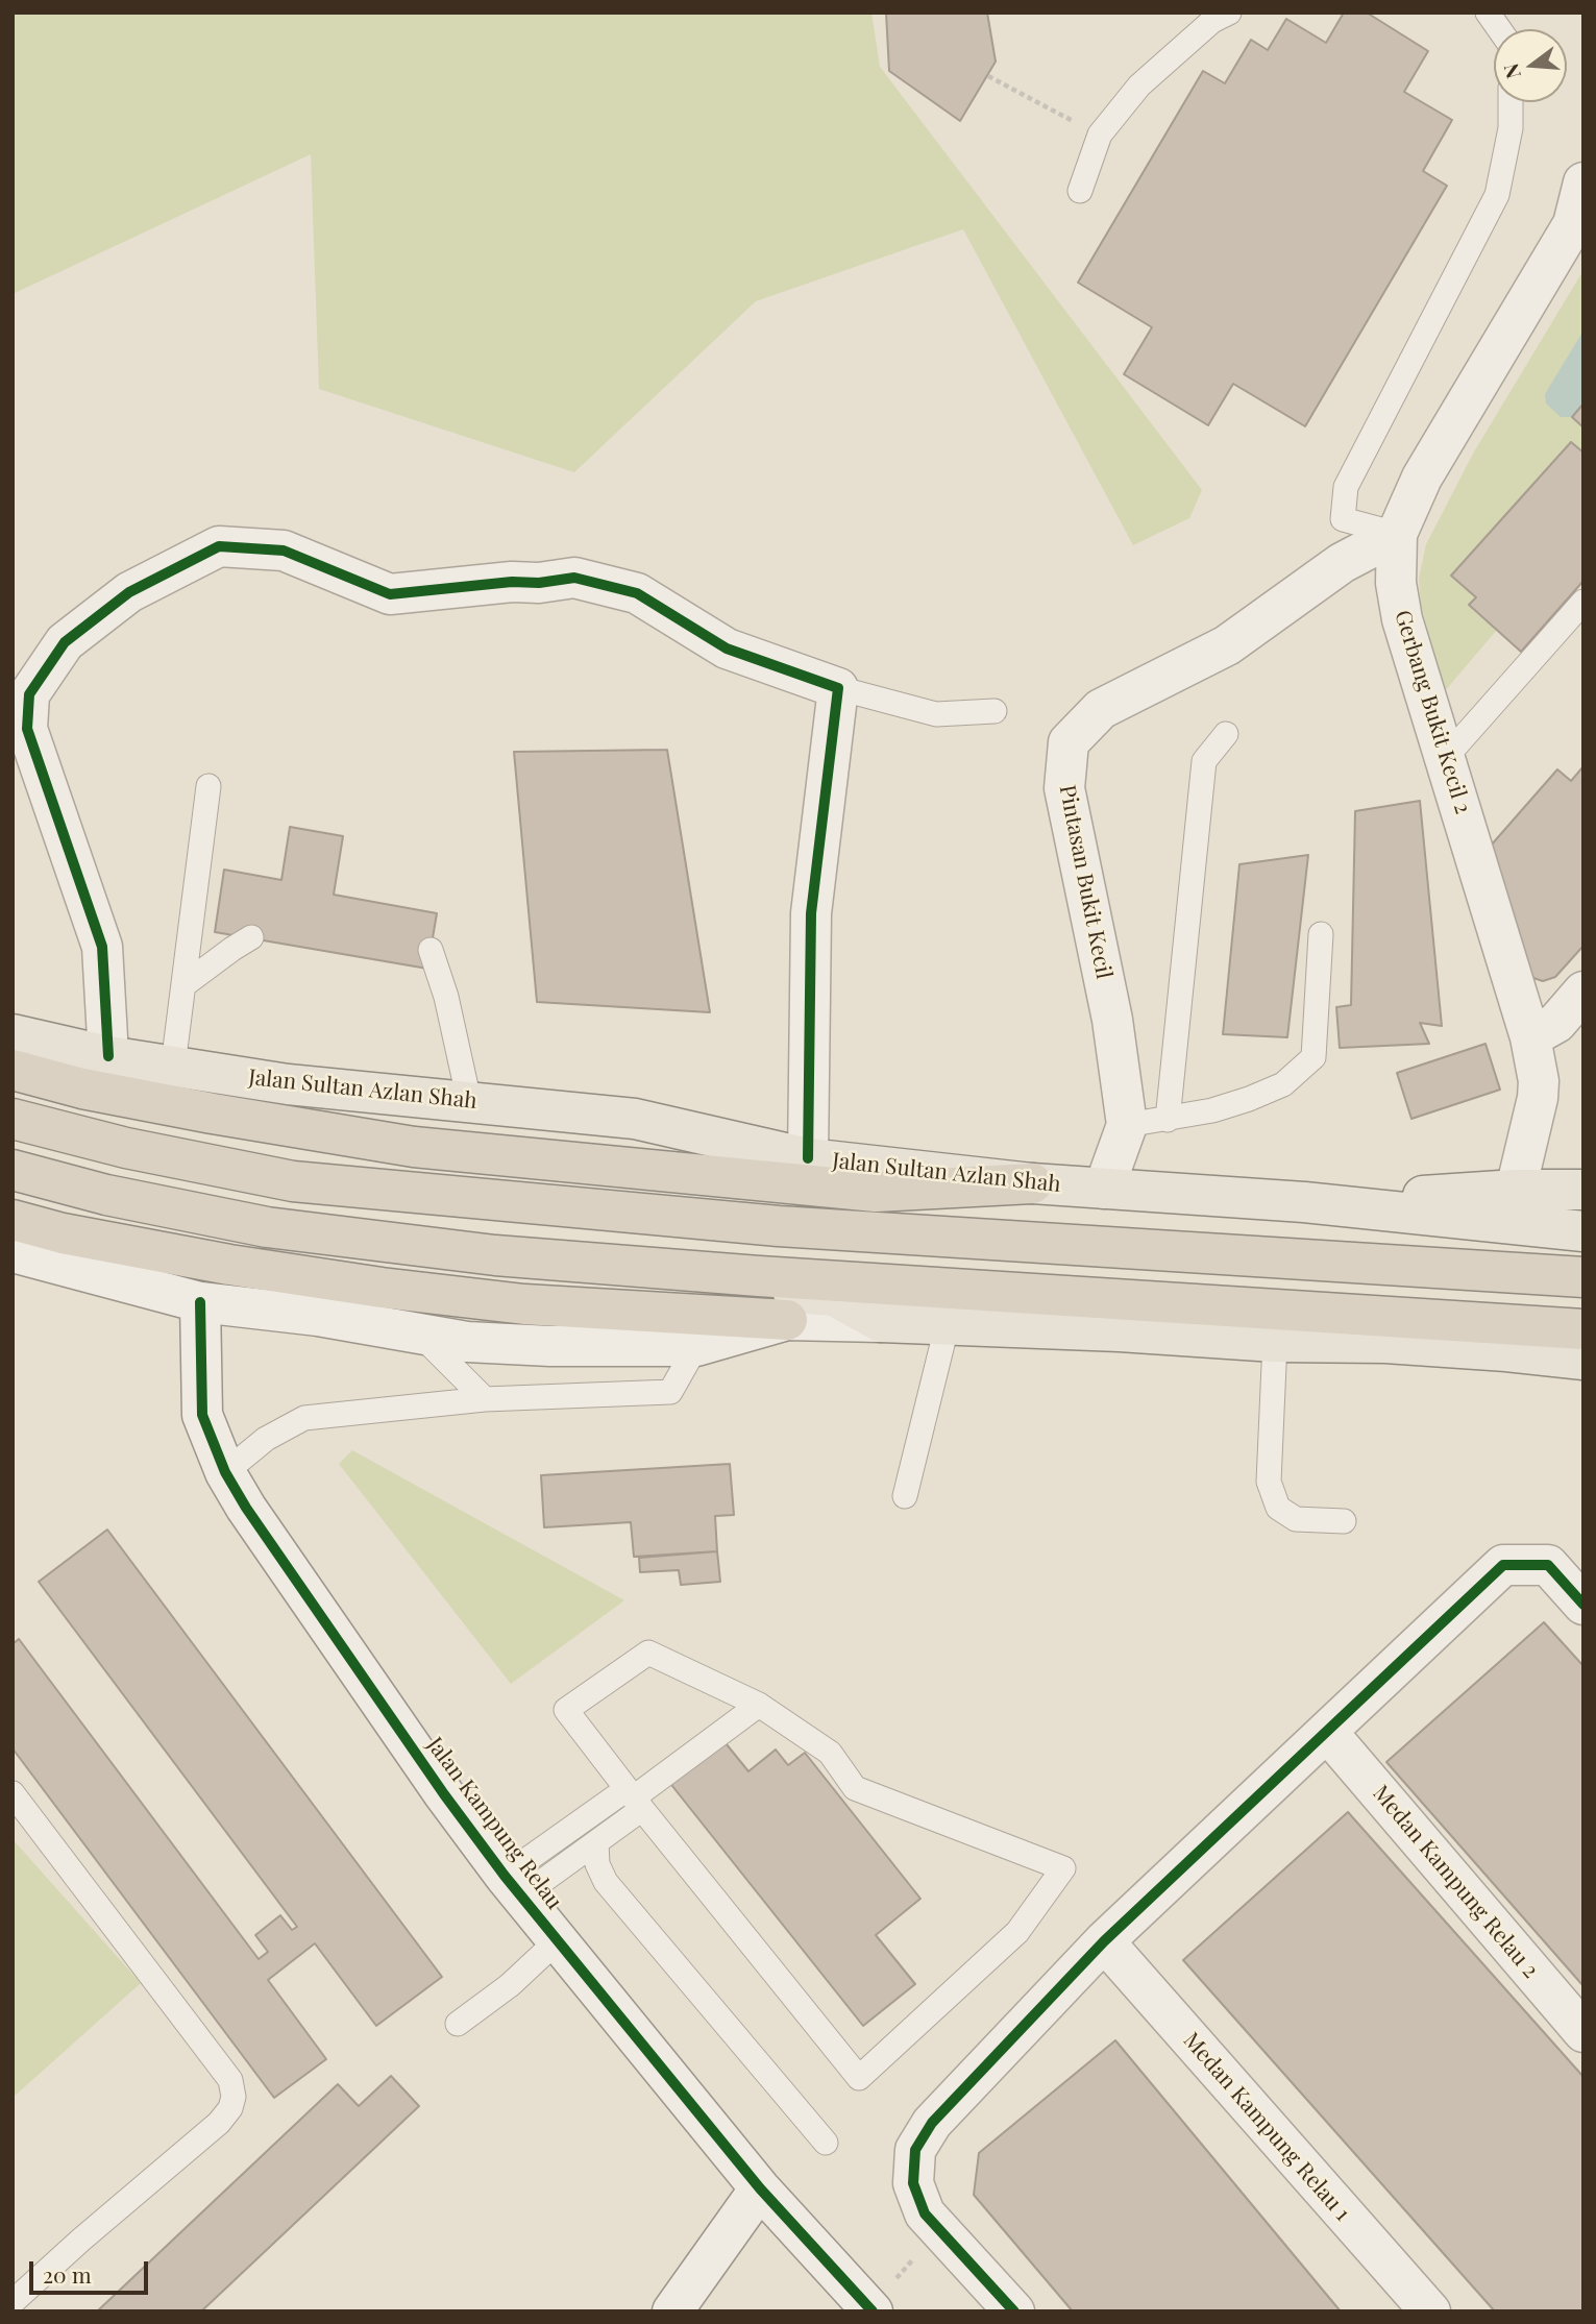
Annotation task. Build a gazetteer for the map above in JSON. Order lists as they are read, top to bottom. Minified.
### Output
{"streets":{"main road":["Jalan Sultan Azlan Shah"],"street":["Gerbang Bukit Kecil 2","Pintasan Bukit Kecil","Jalan Kampung Relau","Medan Kampung Relau 2","Medan Kampung Relau 1"]},"crossings":[["Gerbang Bukit Kecil 2","Pintasan Bukit Kecil"],["Pintasan Bukit Kecil","Jalan Sultan Azlan Shah"]],"scale_bar":"20 m","north":"left"}
